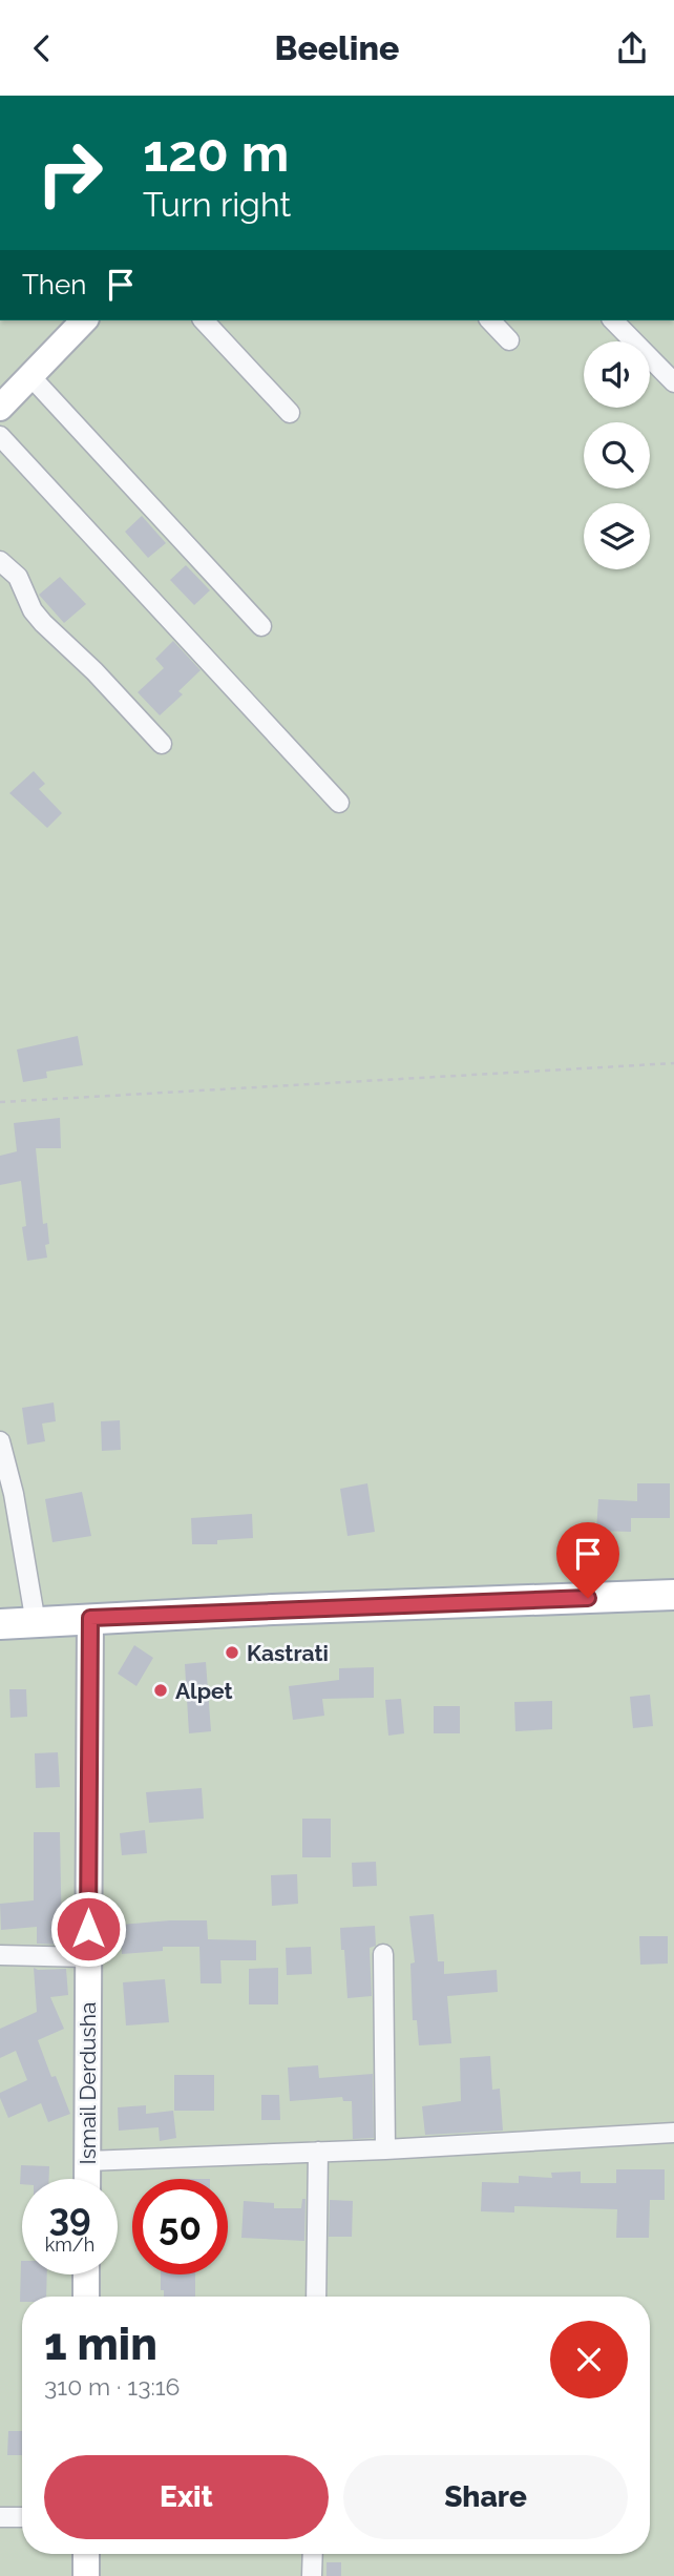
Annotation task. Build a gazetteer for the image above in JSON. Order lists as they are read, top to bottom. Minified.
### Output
{"streets":{"main road":["Ismail Derdusha"]},"places":["Kastrati","Alpet"],"page":{"header":"Beeline","turn":["120 m","Turn right"],"then":"Then","speed":"39 km/h","limit":"50","heading":["1 min","310 m · 13:16"],"buttons":["Exit","Share"]}}
